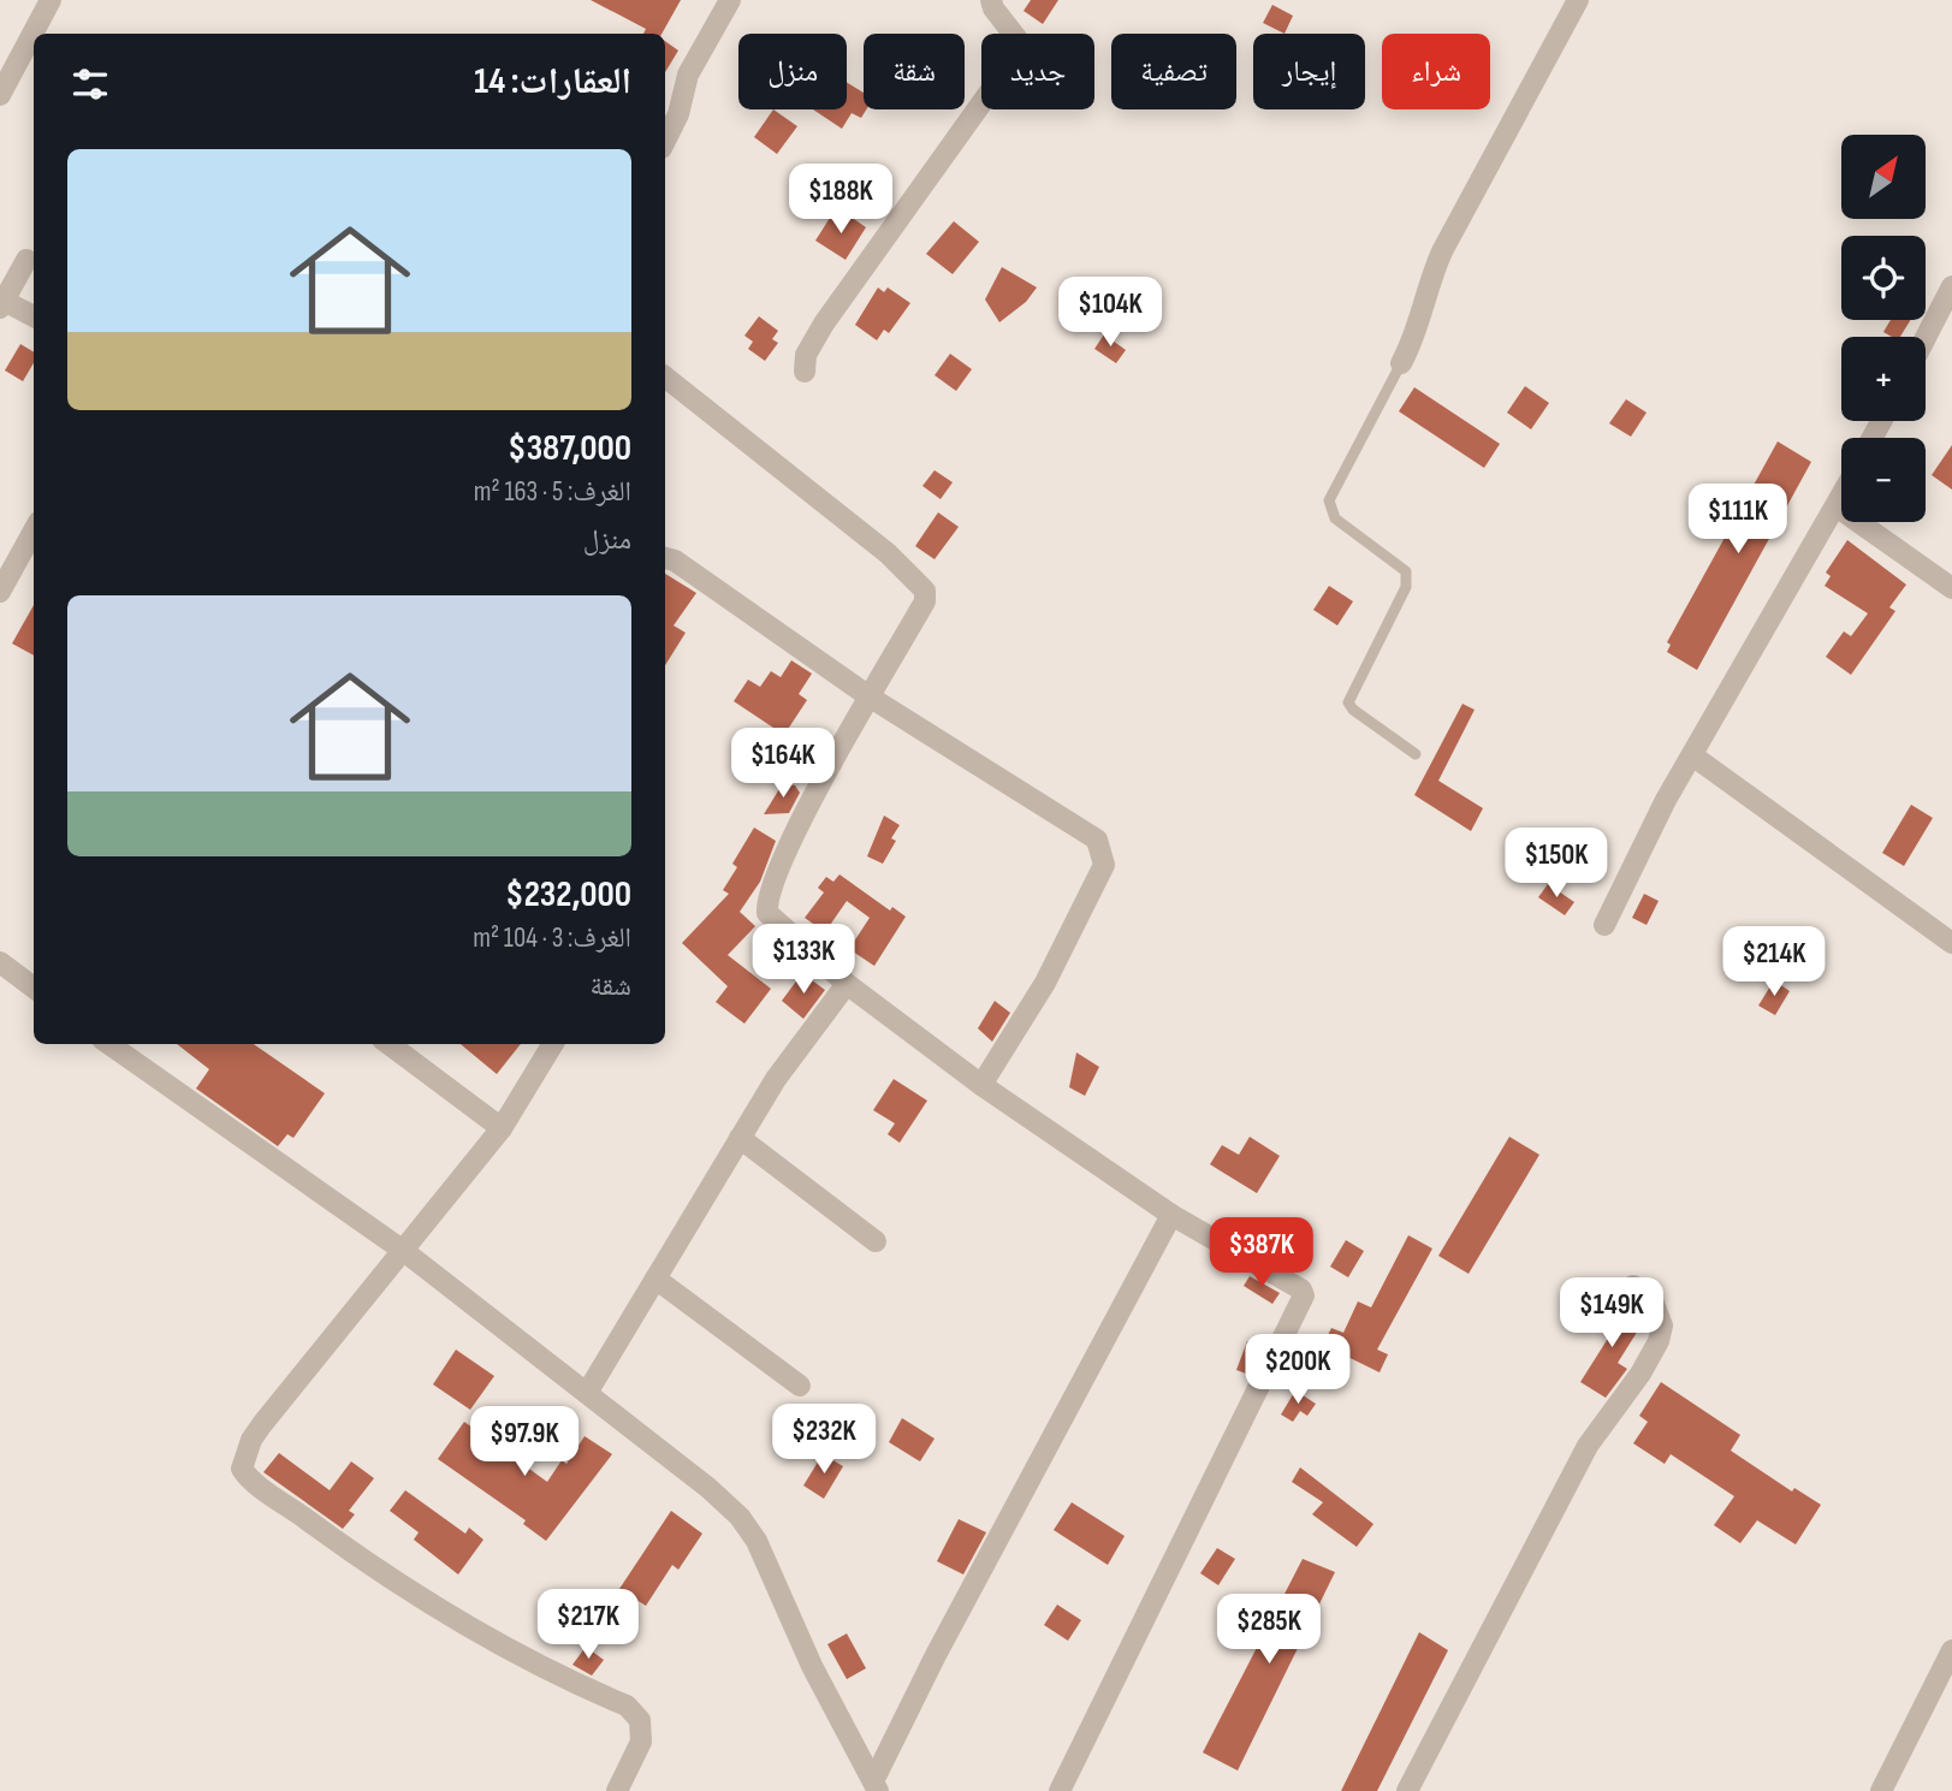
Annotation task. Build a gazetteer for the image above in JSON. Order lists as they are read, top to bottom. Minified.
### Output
{"north":"top right","page":{"chip":["شراء","إيجار","تصفية","جديد","شقة","منزل"],"heading":"العقارات: 14","map_buttons":["+","−"],"list":[{"name":"$387,000","note":"الغرف: 5 · 163 m² · منزل"},{"name":"$232,000","note":"الغرف: 3 · 104 m² · شقة"}],"price":["$188K","$104K","$111K","$164K","$150K","$133K","$214K","$387K","$149K","$200K","$232K","$97.9K","$217K","$285K"]}}
